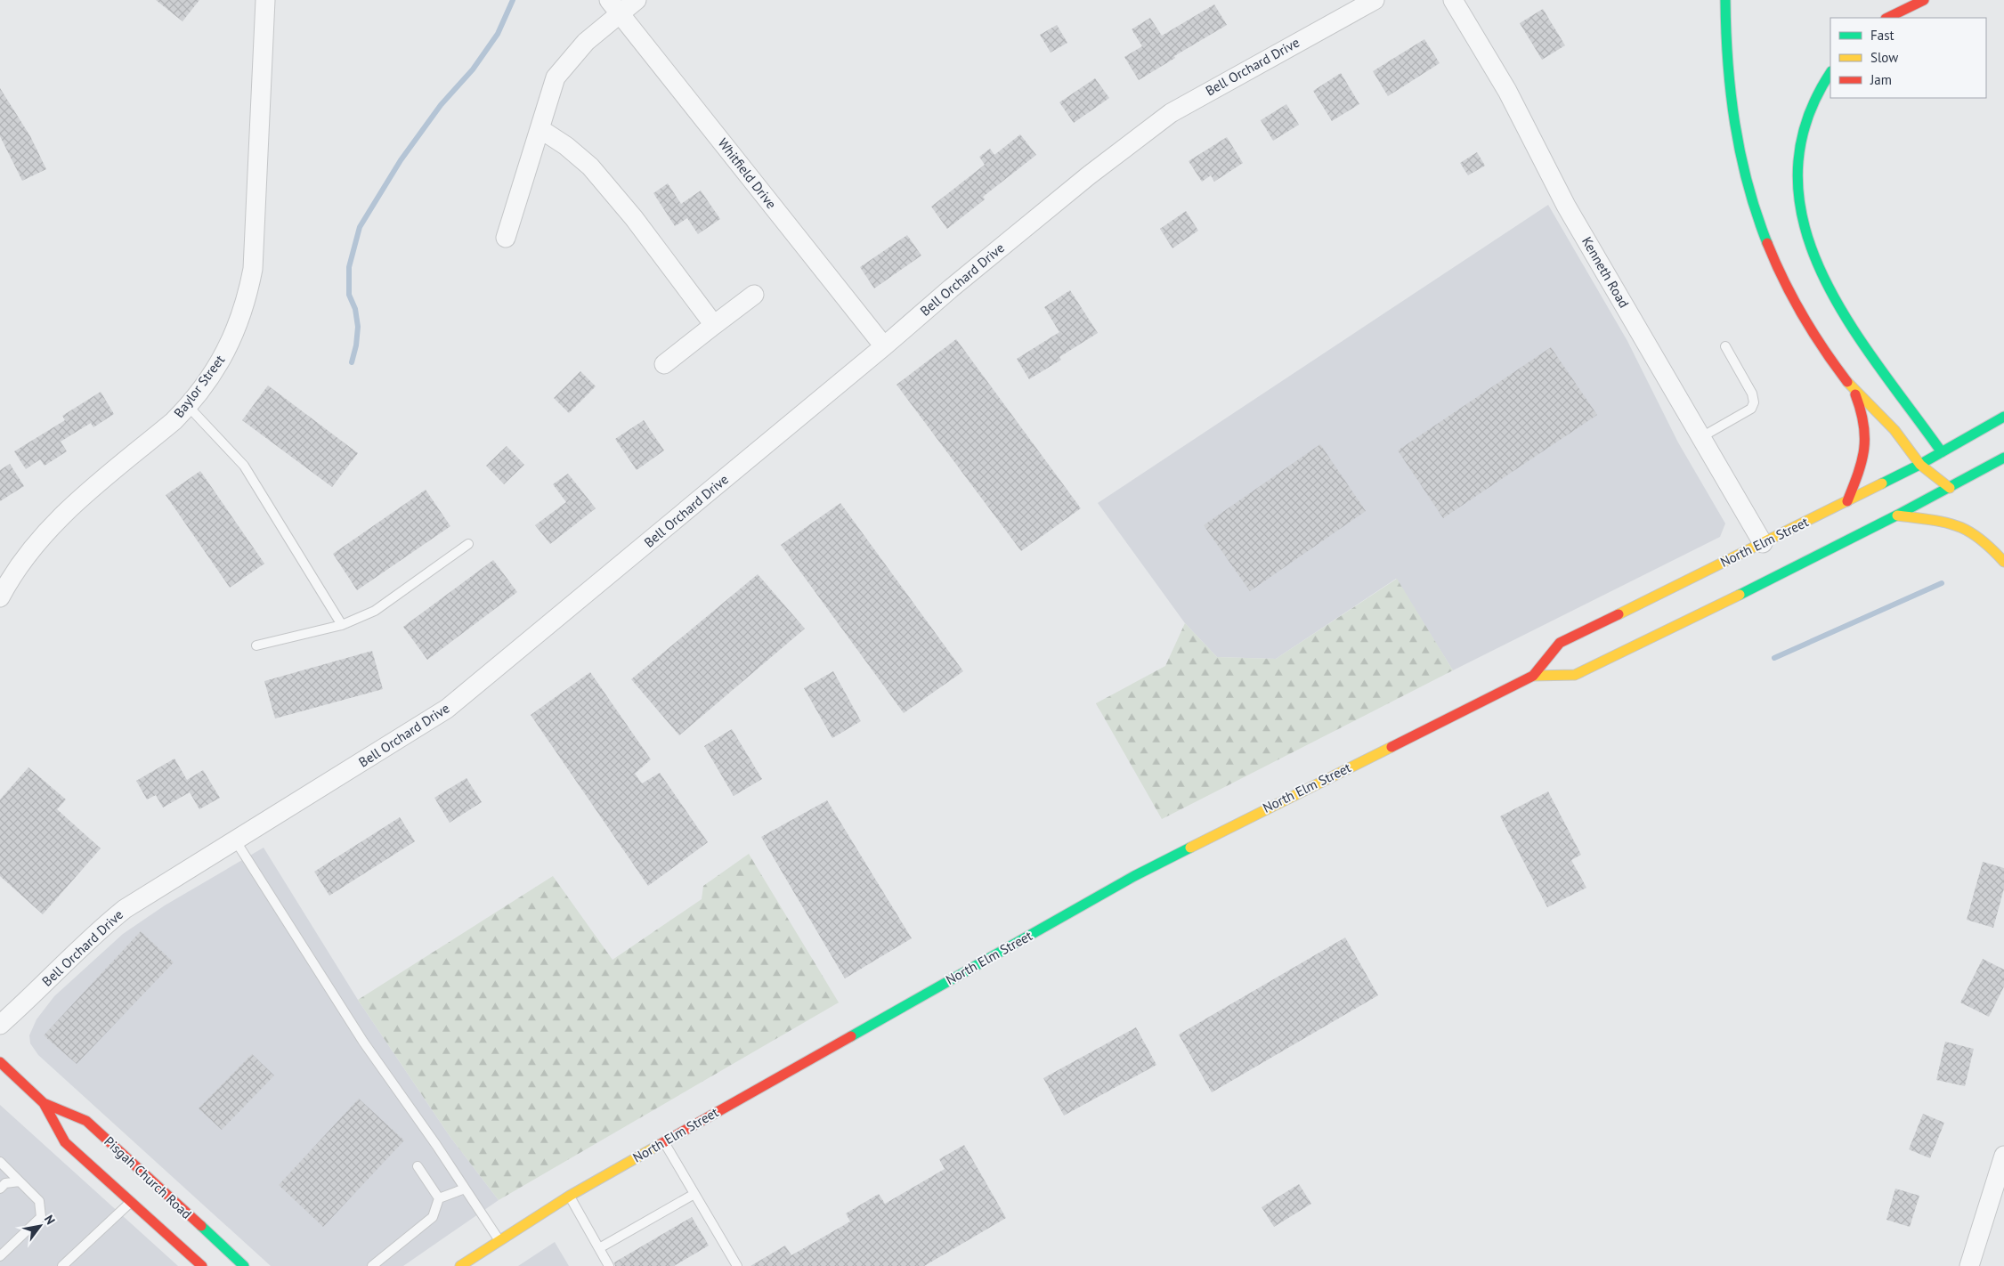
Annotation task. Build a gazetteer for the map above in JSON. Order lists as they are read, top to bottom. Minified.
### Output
{"streets":{"main road":["North Elm Street","Pisgah Church Road"],"street":["Bell Orchard Drive","Whitfield Drive","Kenneth Road","Baylor Street"]},"crossings":[["Bell Orchard Drive","Whitfield Drive"],["Kenneth Road","North Elm Street"]],"legend":["Fast","Slow","Jam"],"north":"top right"}
